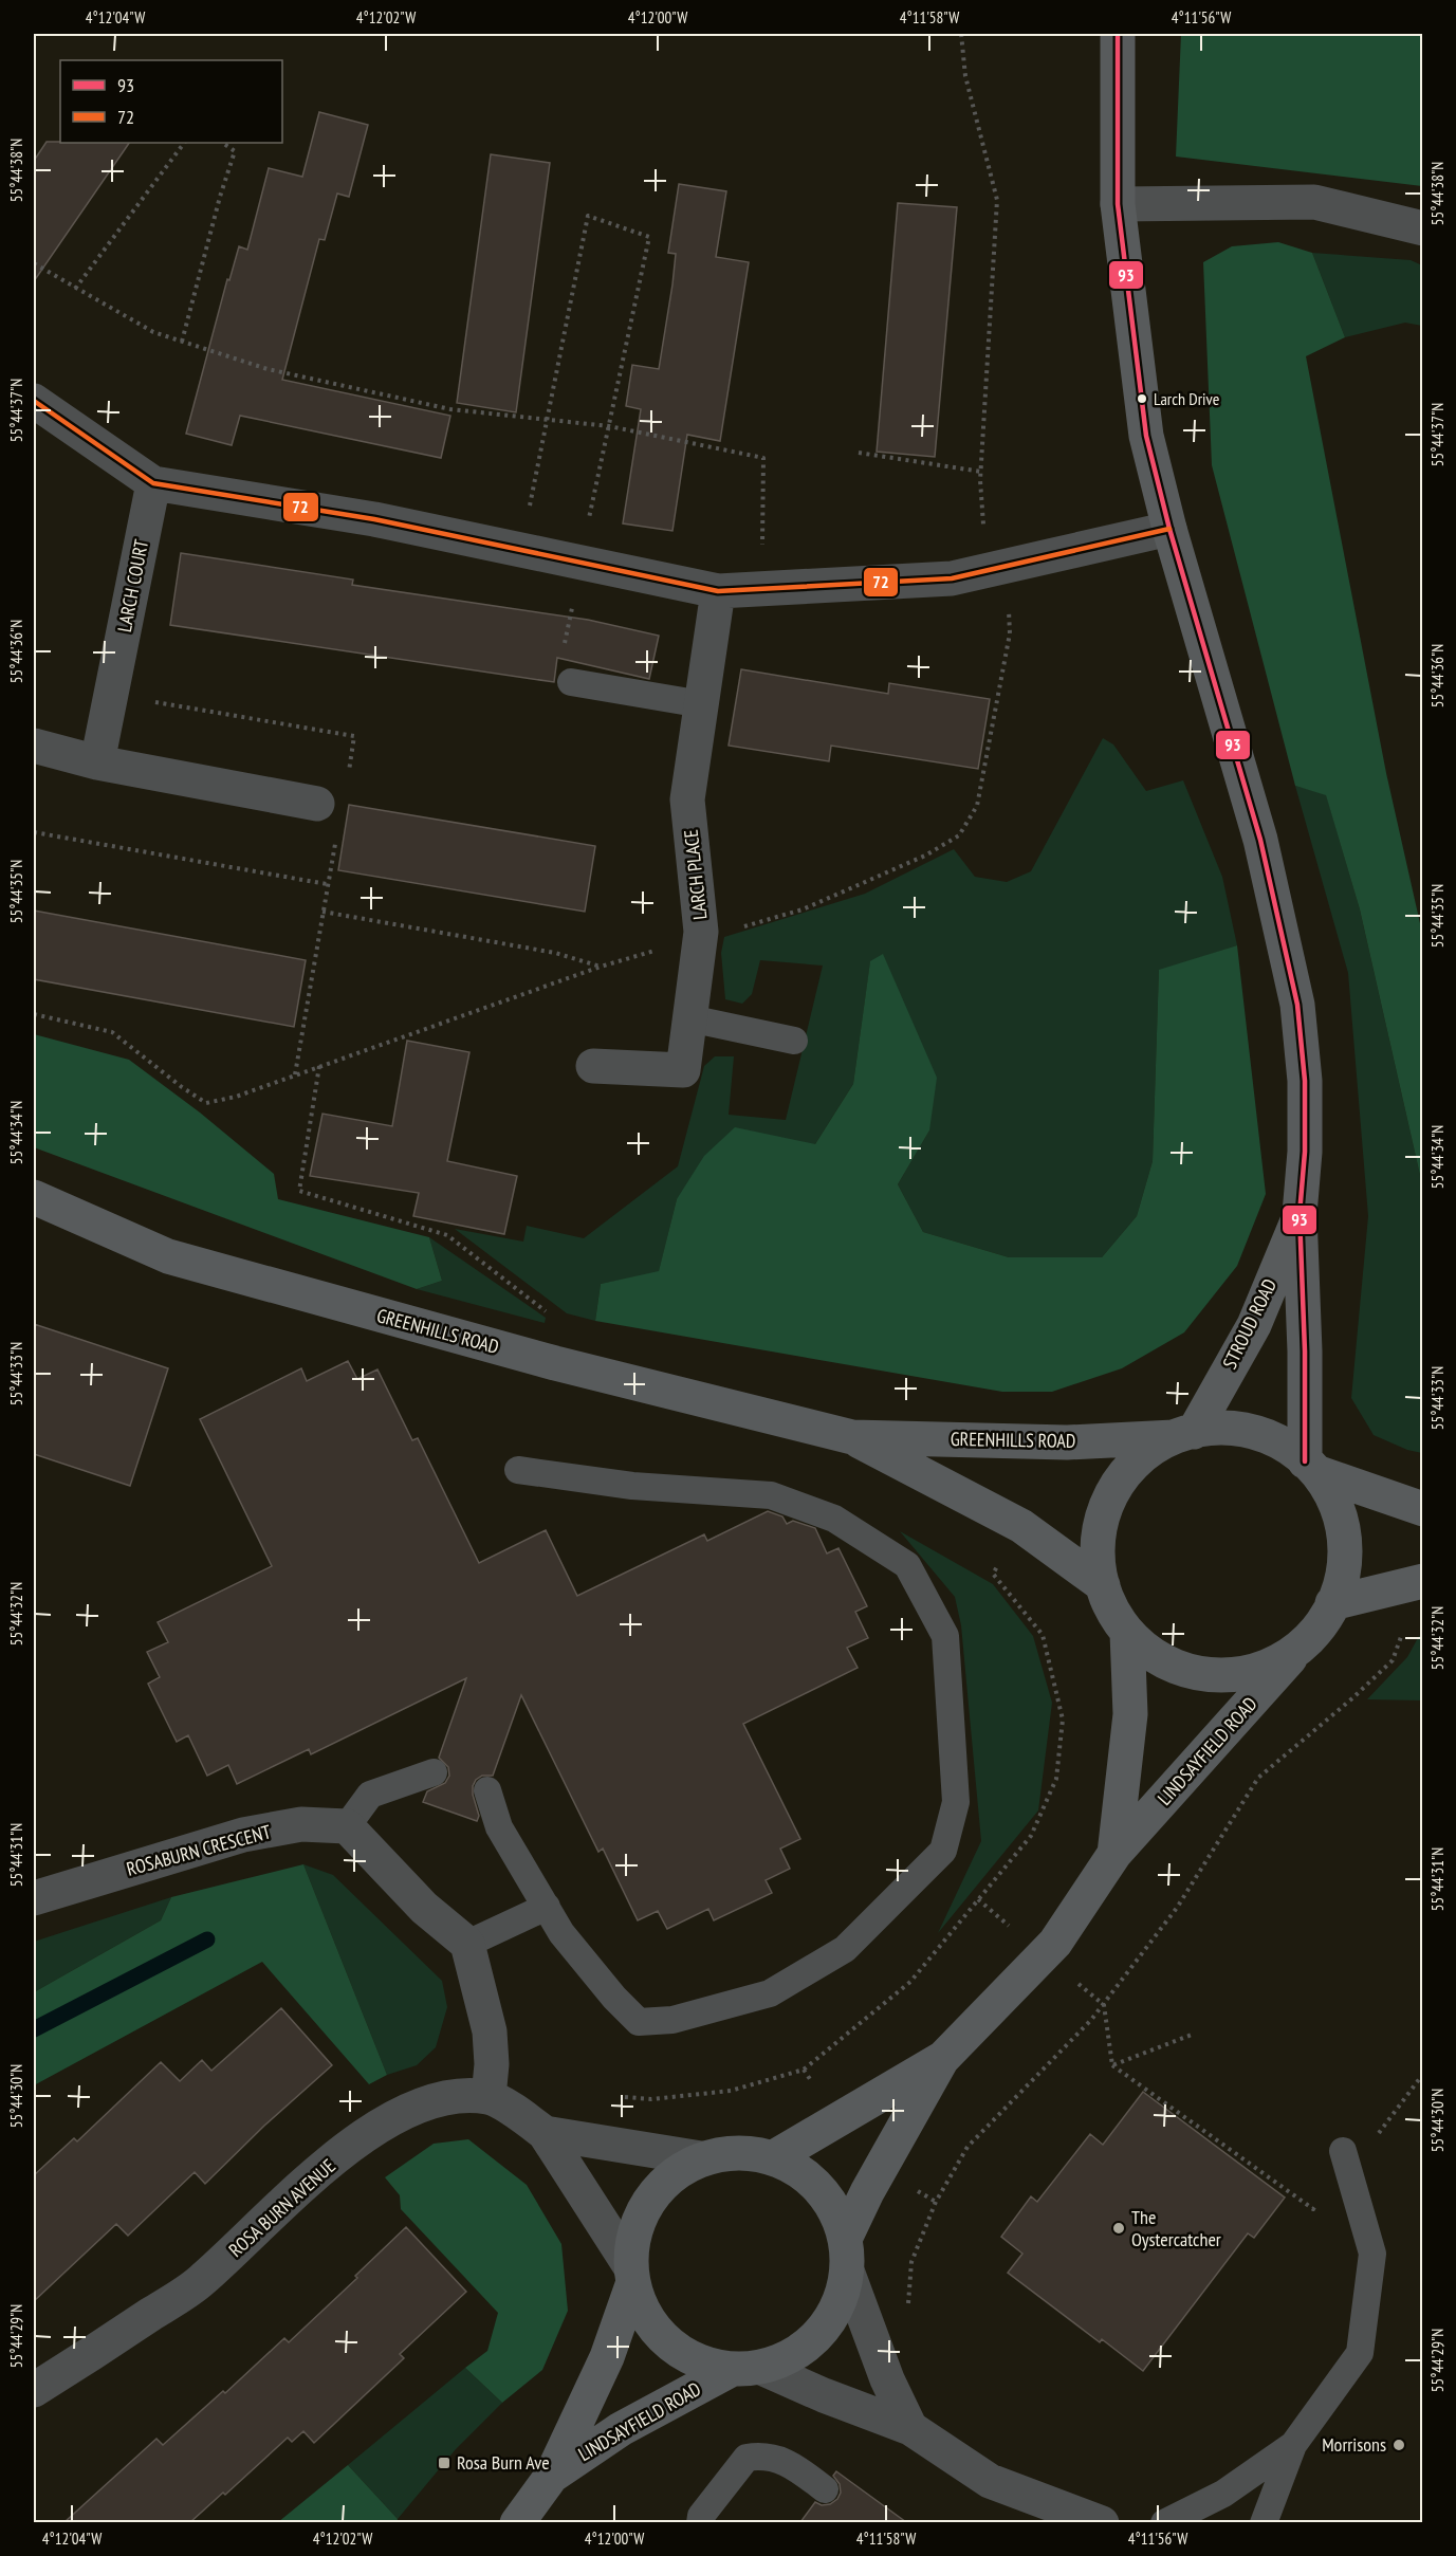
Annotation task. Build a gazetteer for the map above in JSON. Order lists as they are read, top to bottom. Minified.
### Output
{"streets":{"street":["LARCH COURT","LARCH PLACE","STROUD ROAD","GREENHILLS ROAD","LINDSAYFIELD ROAD","ROSABURN CRESCENT","ROSA BURN AVENUE"]},"crossings":[["STROUD ROAD","GREENHILLS ROAD"],["STROUD ROAD","LINDSAYFIELD ROAD"],["GREENHILLS ROAD","LINDSAYFIELD ROAD"]],"places":{"other":["Larch Drive","The Oystercatcher","Morrisons"],"transit":["Rosa Burn Ave"]},"lines":["transit line 93","transit line 72"],"legend":["93","72"],"coordinates":["4°12'04\"W","4°12'02\"W","4°12'00\"W","4°11'58\"W","4°11'56\"W","55°44'38\"N","55°44'37\"N","55°44'36\"N","55°44'35\"N","55°44'34\"N","55°44'33\"N","55°44'32\"N","55°44'31\"N","55°44'30\"N","55°44'29\"N"]}
